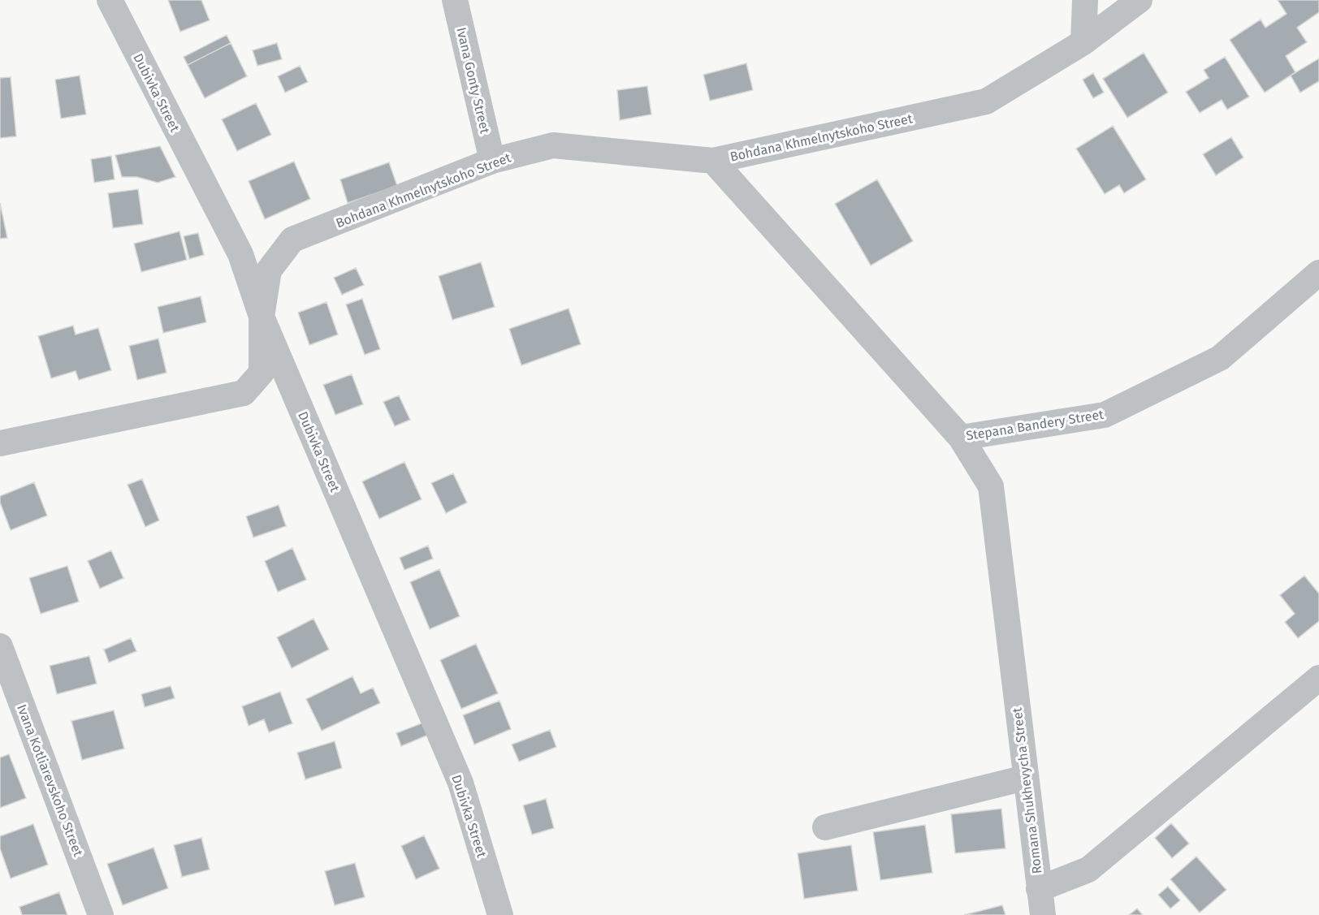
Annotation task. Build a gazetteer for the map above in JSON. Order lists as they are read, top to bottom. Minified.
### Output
{"streets":{"street":["Ivana Gonty Street","Dubivka Street","Bohdana Khmelnytskoho Street","Stepana Bandery Street","Ivana Kotliarevskoho Street","Romana Shukhevycha Street"]},"crossings":[["Ivana Gonty Street","Bohdana Khmelnytskoho Street"],["Dubivka Street","Bohdana Khmelnytskoho Street"],["Bohdana Khmelnytskoho Street","Stepana Bandery Street"],["Stepana Bandery Street","Romana Shukhevycha Street"]]}
